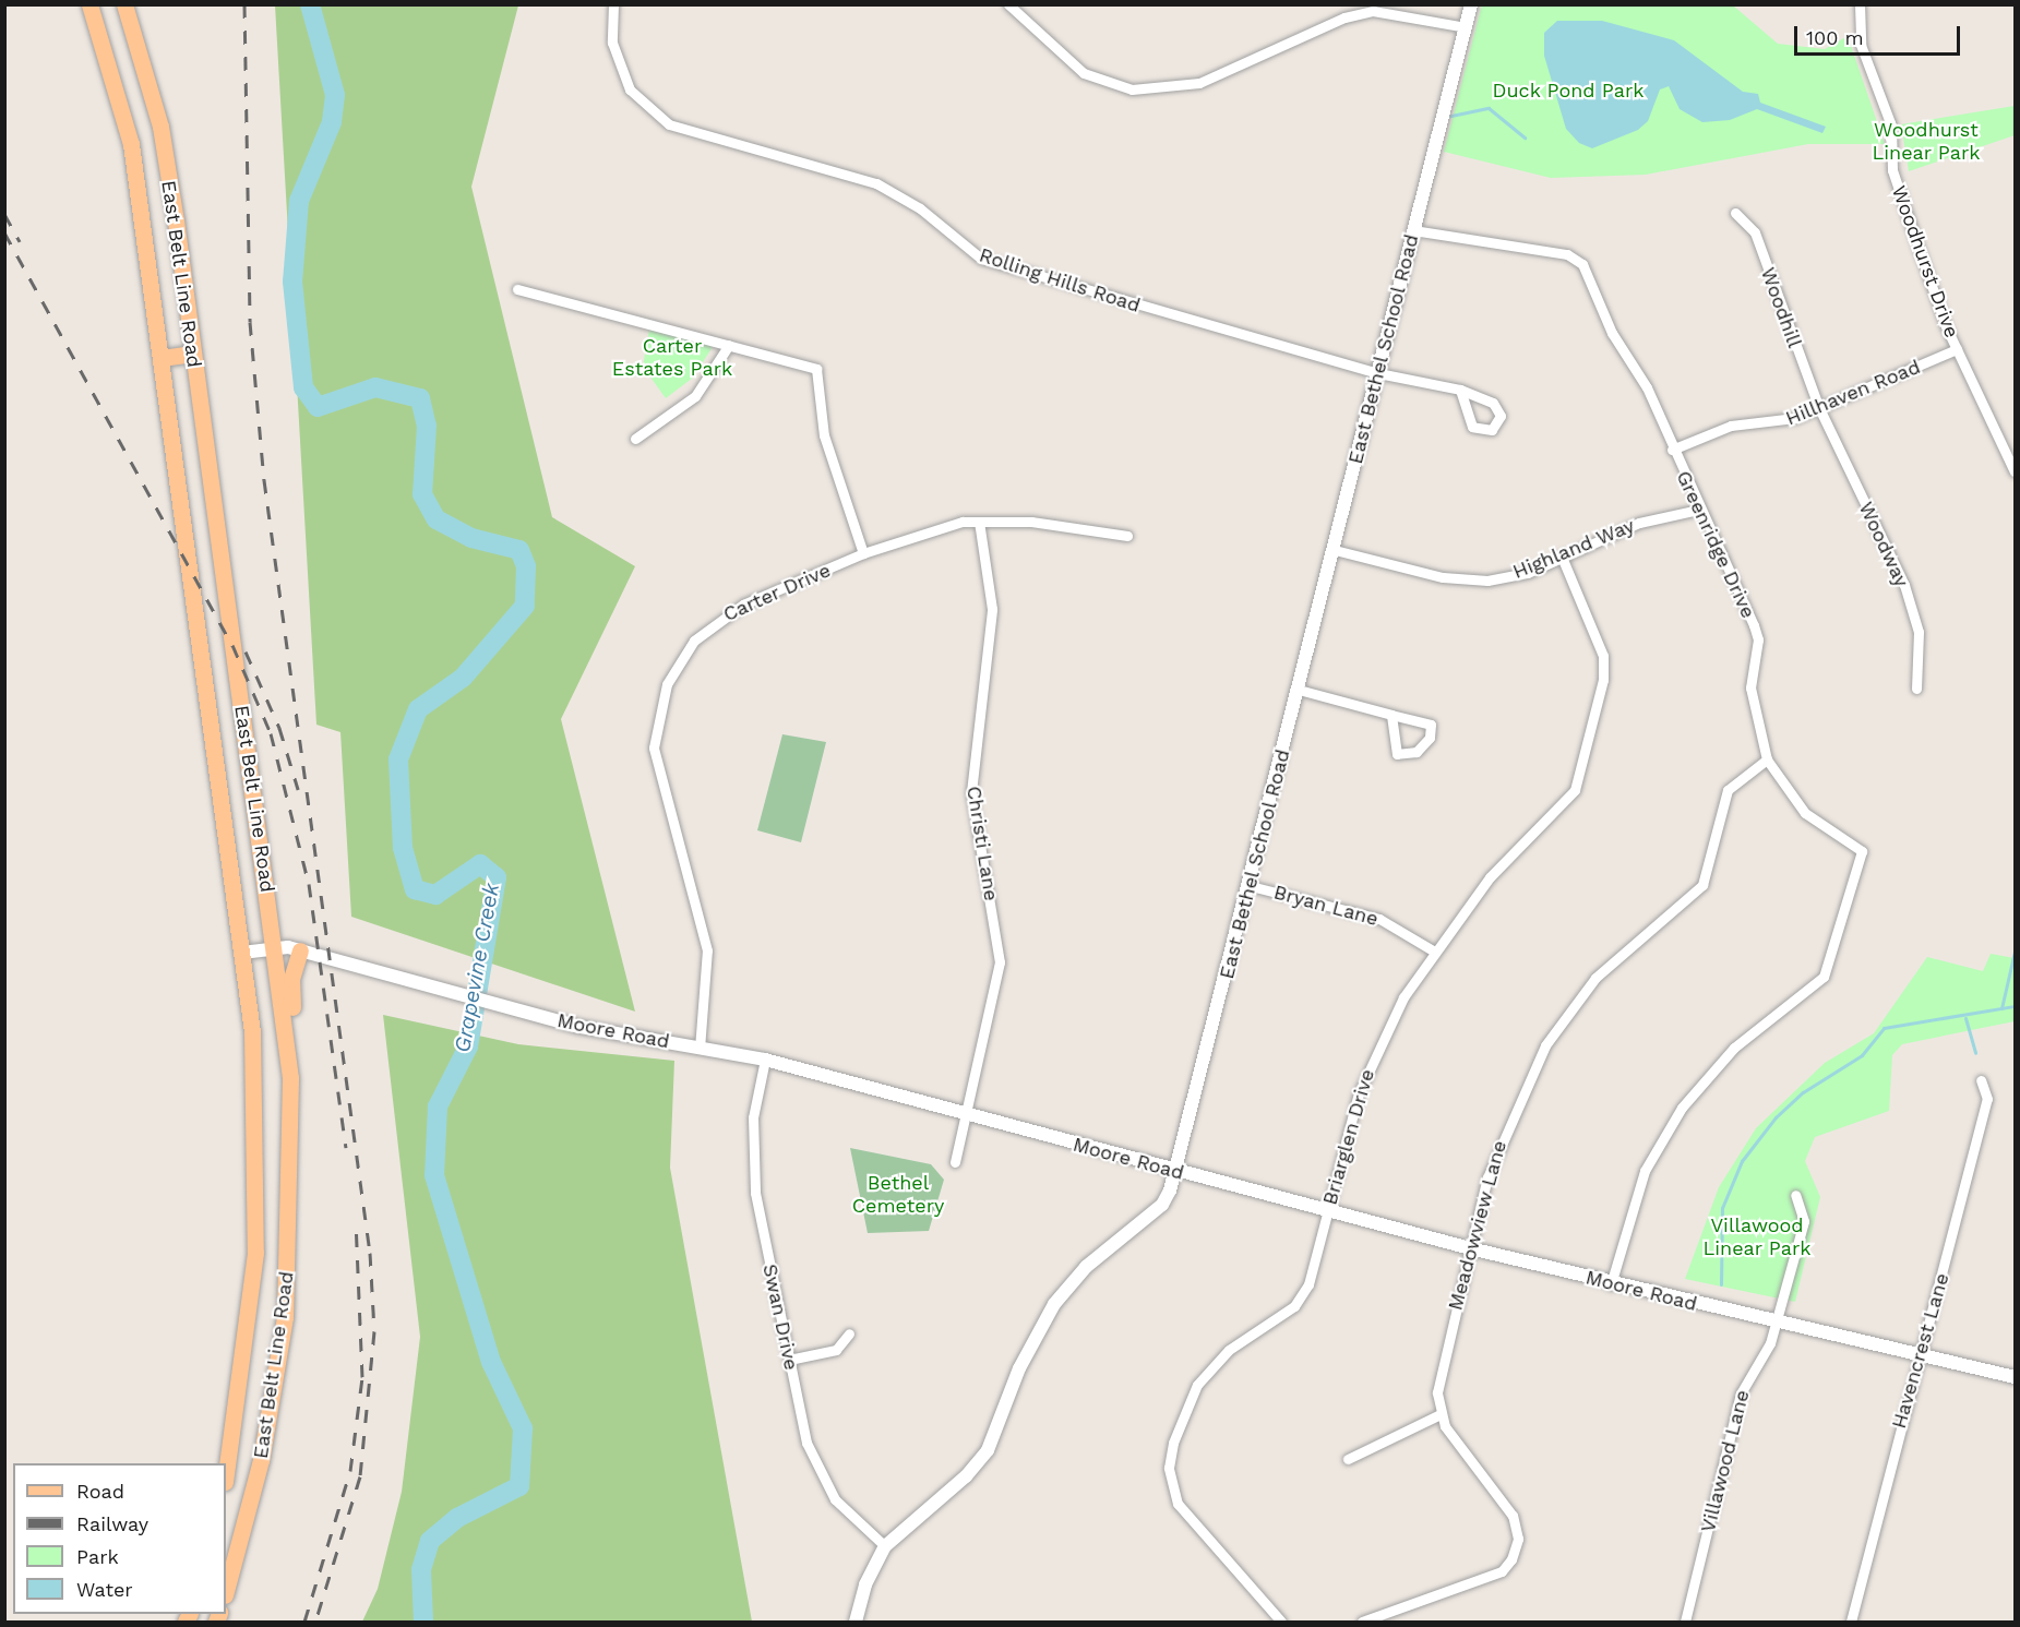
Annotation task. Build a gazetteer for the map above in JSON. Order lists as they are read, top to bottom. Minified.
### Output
{"streets":{"main road":["East Belt Line Road"],"street":["Woodhurst Drive","Rolling Hills Road","Woodhill","East Bethel School Road","Hillhaven Road","Greenridge Drive","Woodway","Highland Way","Carter Drive","Christi Lane","Bryan Lane","Moore Road","Briarglen Drive","Meadowview Lane","Swan Drive","Havencrest Lane","Villawood Lane"]},"crossings":[["Woodhurst Drive","Hillhaven Road"],["East Belt Line Road","Moore Road"],["Rolling Hills Road","East Bethel School Road"],["Woodhill","Hillhaven Road"],["Woodhill","Woodway"],["East Bethel School Road","Greenridge Drive"],["East Bethel School Road","Highland Way"],["East Bethel School Road","Bryan Lane"],["East Bethel School Road","Moore Road"],["East Bethel School Road","Swan Drive"],["Hillhaven Road","Greenridge Drive"],["Hillhaven Road","Woodway"],["Greenridge Drive","Highland Way"],["Greenridge Drive","Moore Road"],["Greenridge Drive","Meadowview Lane"],["Highland Way","Briarglen Drive"],["Carter Drive","Christi Lane"],["Carter Drive","Moore Road"],["Christi Lane","Moore Road"],["Bryan Lane","Briarglen Drive"],["Moore Road","Briarglen Drive"],["Moore Road","Meadowview Lane"],["Moore Road","Swan Drive"],["Moore Road","Havencrest Lane"],["Moore Road","Villawood Lane"]],"water":["Grapevine Creek"],"parks":["Duck Pond Park","Woodhurst Linear Park","Carter Estates Park","Bethel Cemetery","Villawood Linear Park"],"legend":["Road","Railway","Park","Water"],"scale_bar":"100 m"}
